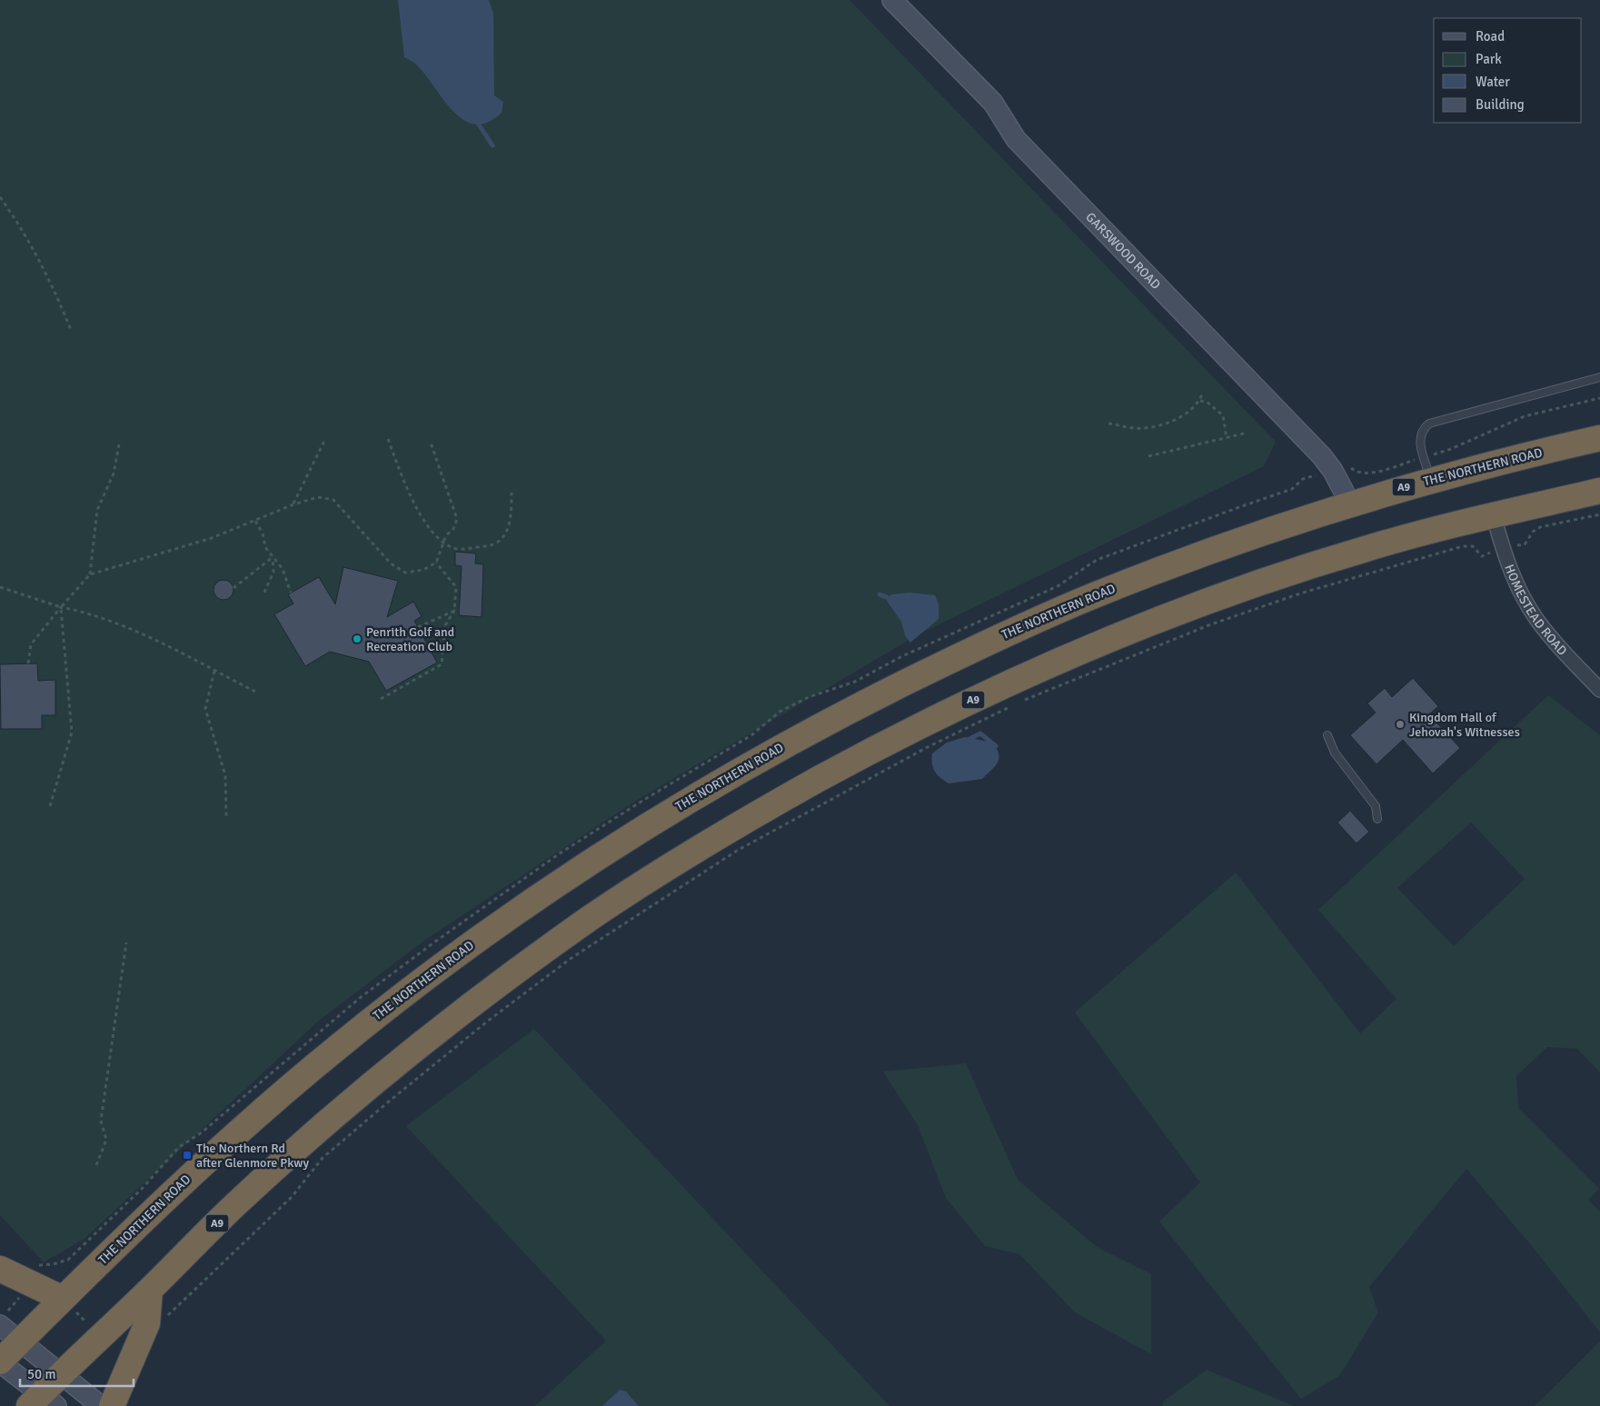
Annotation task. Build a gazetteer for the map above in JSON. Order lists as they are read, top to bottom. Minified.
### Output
{"streets":{"highway":["THE NORTHERN ROAD","A9"],"street":["GARSWOOD ROAD","HOMESTEAD ROAD"]},"crossings":[["GARSWOOD ROAD","THE NORTHERN ROAD"],["A9","HOMESTEAD ROAD"]],"places":{"other":["Penrith Golf and Recreation Club","Kingdom Hall of Jehovah's Witnesses"],"transit":["The Northern Rd after Glenmore Pkwy"]},"legend":["Road","Park","Water","Building"],"scale_bar":"50 m"}
